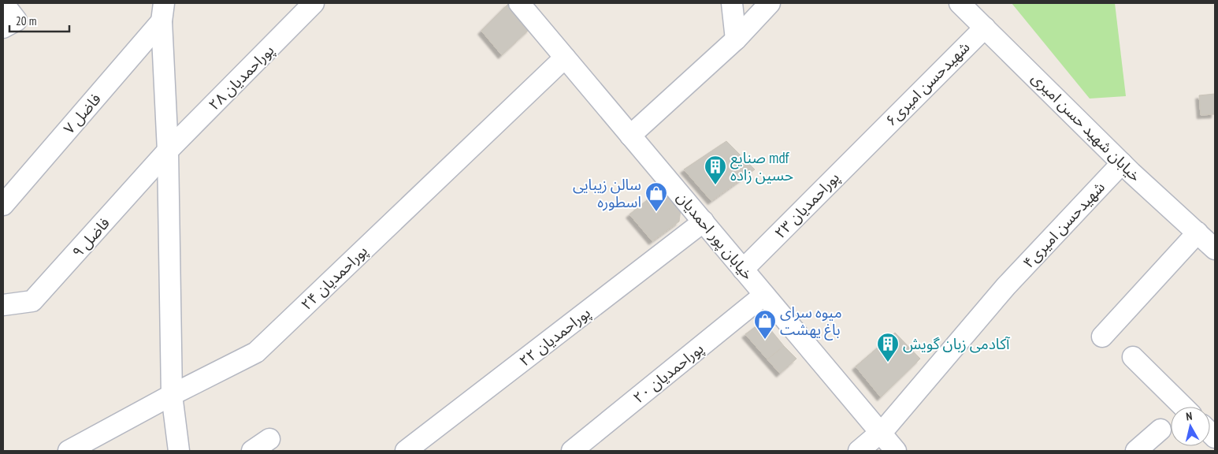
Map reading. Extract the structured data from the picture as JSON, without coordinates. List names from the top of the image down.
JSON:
{
  "streets": {
    "street": [
      "پوراحمدیان ۲۸",
      "شهیدحسن امیری۶",
      "فاضل ۷",
      "خیابان شهید حسن امیری",
      "پوراحمدیان ۲۳",
      "شهیدحسن امیری۴",
      "خیابان پور احمدیان",
      "فاضل ۹",
      "پوراحمدیان ۲۴",
      "پوراحمدیان ۲۲",
      "پوراحمدیان ۲۰"
    ]
  },
  "crossings": [
    ["پوراحمدیان ۲۸", "فاضل ۹"],
    ["شهیدحسن امیری۶", "خیابان شهید حسن امیری"],
    ["شهیدحسن امیری۶", "پوراحمدیان ۲۳"],
    ["خیابان شهید حسن امیری", "شهیدحسن امیری۴"],
    ["پوراحمدیان ۲۳", "خیابان پور احمدیان"],
    ["شهیدحسن امیری۴", "خیابان پور احمدیان"],
    ["خیابان پور احمدیان", "پوراحمدیان ۲۴"],
    ["خیابان پور احمدیان", "پوراحمدیان ۲۲"],
    ["خیابان پور احمدیان", "پوراحمدیان ۲۰"]
  ],
  "places": {
    "building": ["صنایع mdf حسین زاده", "آکادمی زبان گویش"],
    "shop": ["سالن زیبایی اسطوره", "میوه سرای باغ یهشت"]
  },
  "scale_bar": "20 m",
  "north": "top"
}
